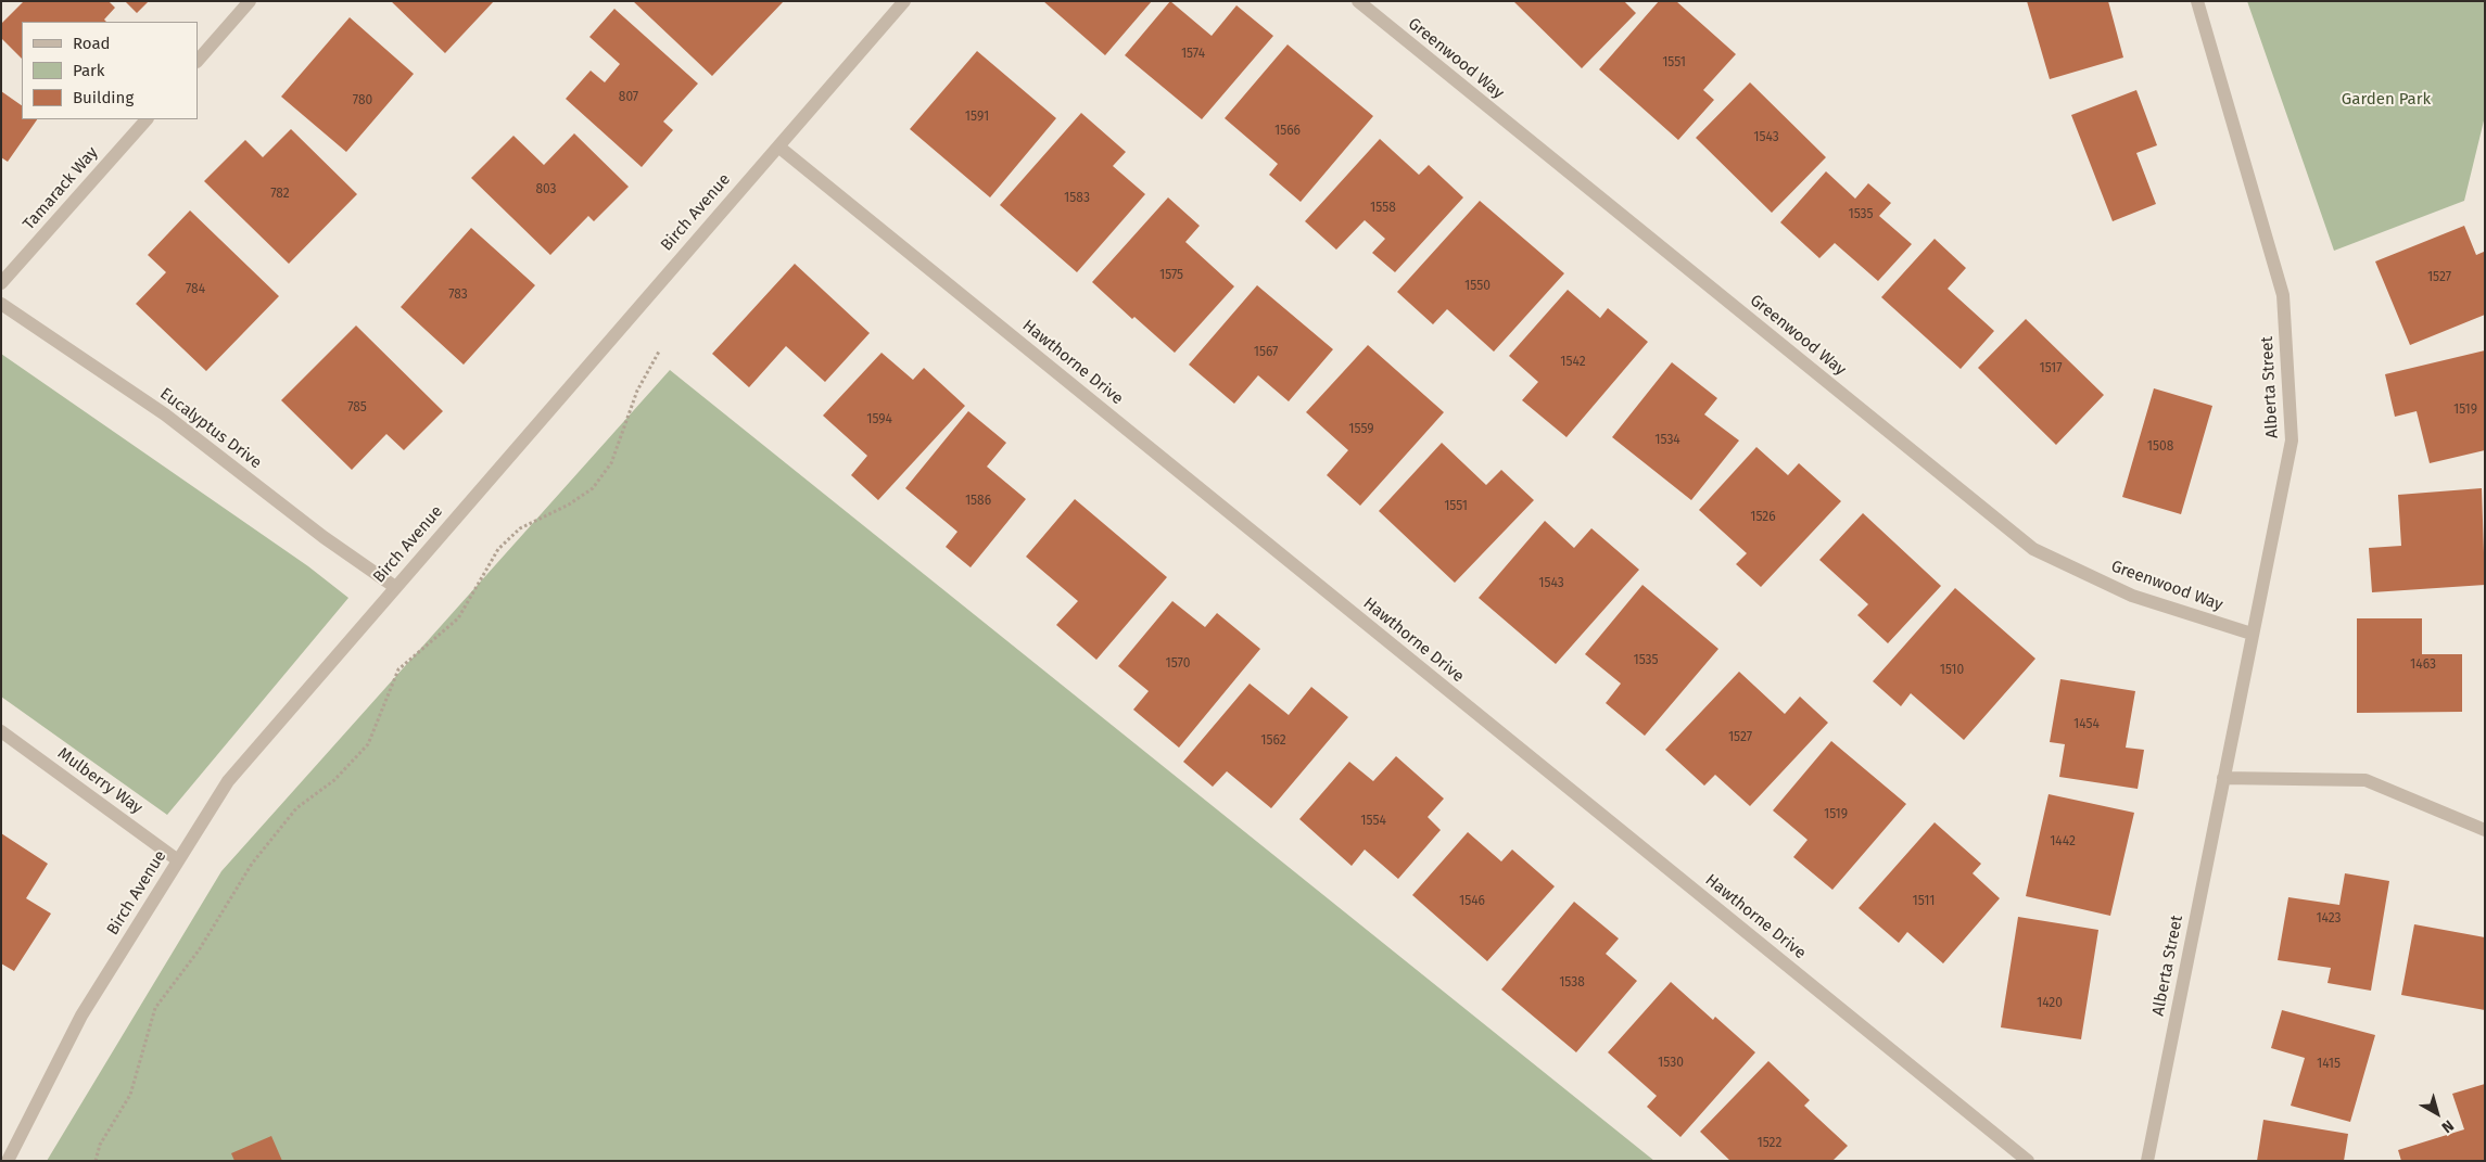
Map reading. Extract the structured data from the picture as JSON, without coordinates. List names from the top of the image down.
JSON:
{
  "streets": {
    "street": [
      "Greenwood Way",
      "Tamarack Way",
      "Birch Avenue",
      "Hawthorne Drive",
      "Alberta Street",
      "Eucalyptus Drive",
      "Mulberry Way"
    ]
  },
  "crossings": [
    ["Greenwood Way", "Alberta Street"],
    ["Birch Avenue", "Hawthorne Drive"],
    ["Birch Avenue", "Eucalyptus Drive"],
    ["Birch Avenue", "Mulberry Way"]
  ],
  "parks": ["Garden Park"],
  "house_numbers": [
    "1574",
    "1551",
    "807",
    "780",
    "1591",
    "1566",
    "1543",
    "803",
    "782",
    "1583",
    "1558",
    "1535",
    "1575",
    "1527",
    "1550",
    "784",
    "783",
    "1567",
    "1542",
    "1517",
    "785",
    "1519",
    "1594",
    "1559",
    "1534",
    "1508",
    "1586",
    "1551",
    "1526",
    "1543",
    "1535",
    "1570",
    "1463",
    "1510",
    "1454",
    "1527",
    "1562",
    "1519",
    "1554",
    "1442",
    "1546",
    "1511",
    "1423",
    "1538",
    "1420",
    "1530",
    "1415",
    "1522"
  ],
  "legend": ["Road", "Park", "Building"],
  "north": "bottom right"
}
